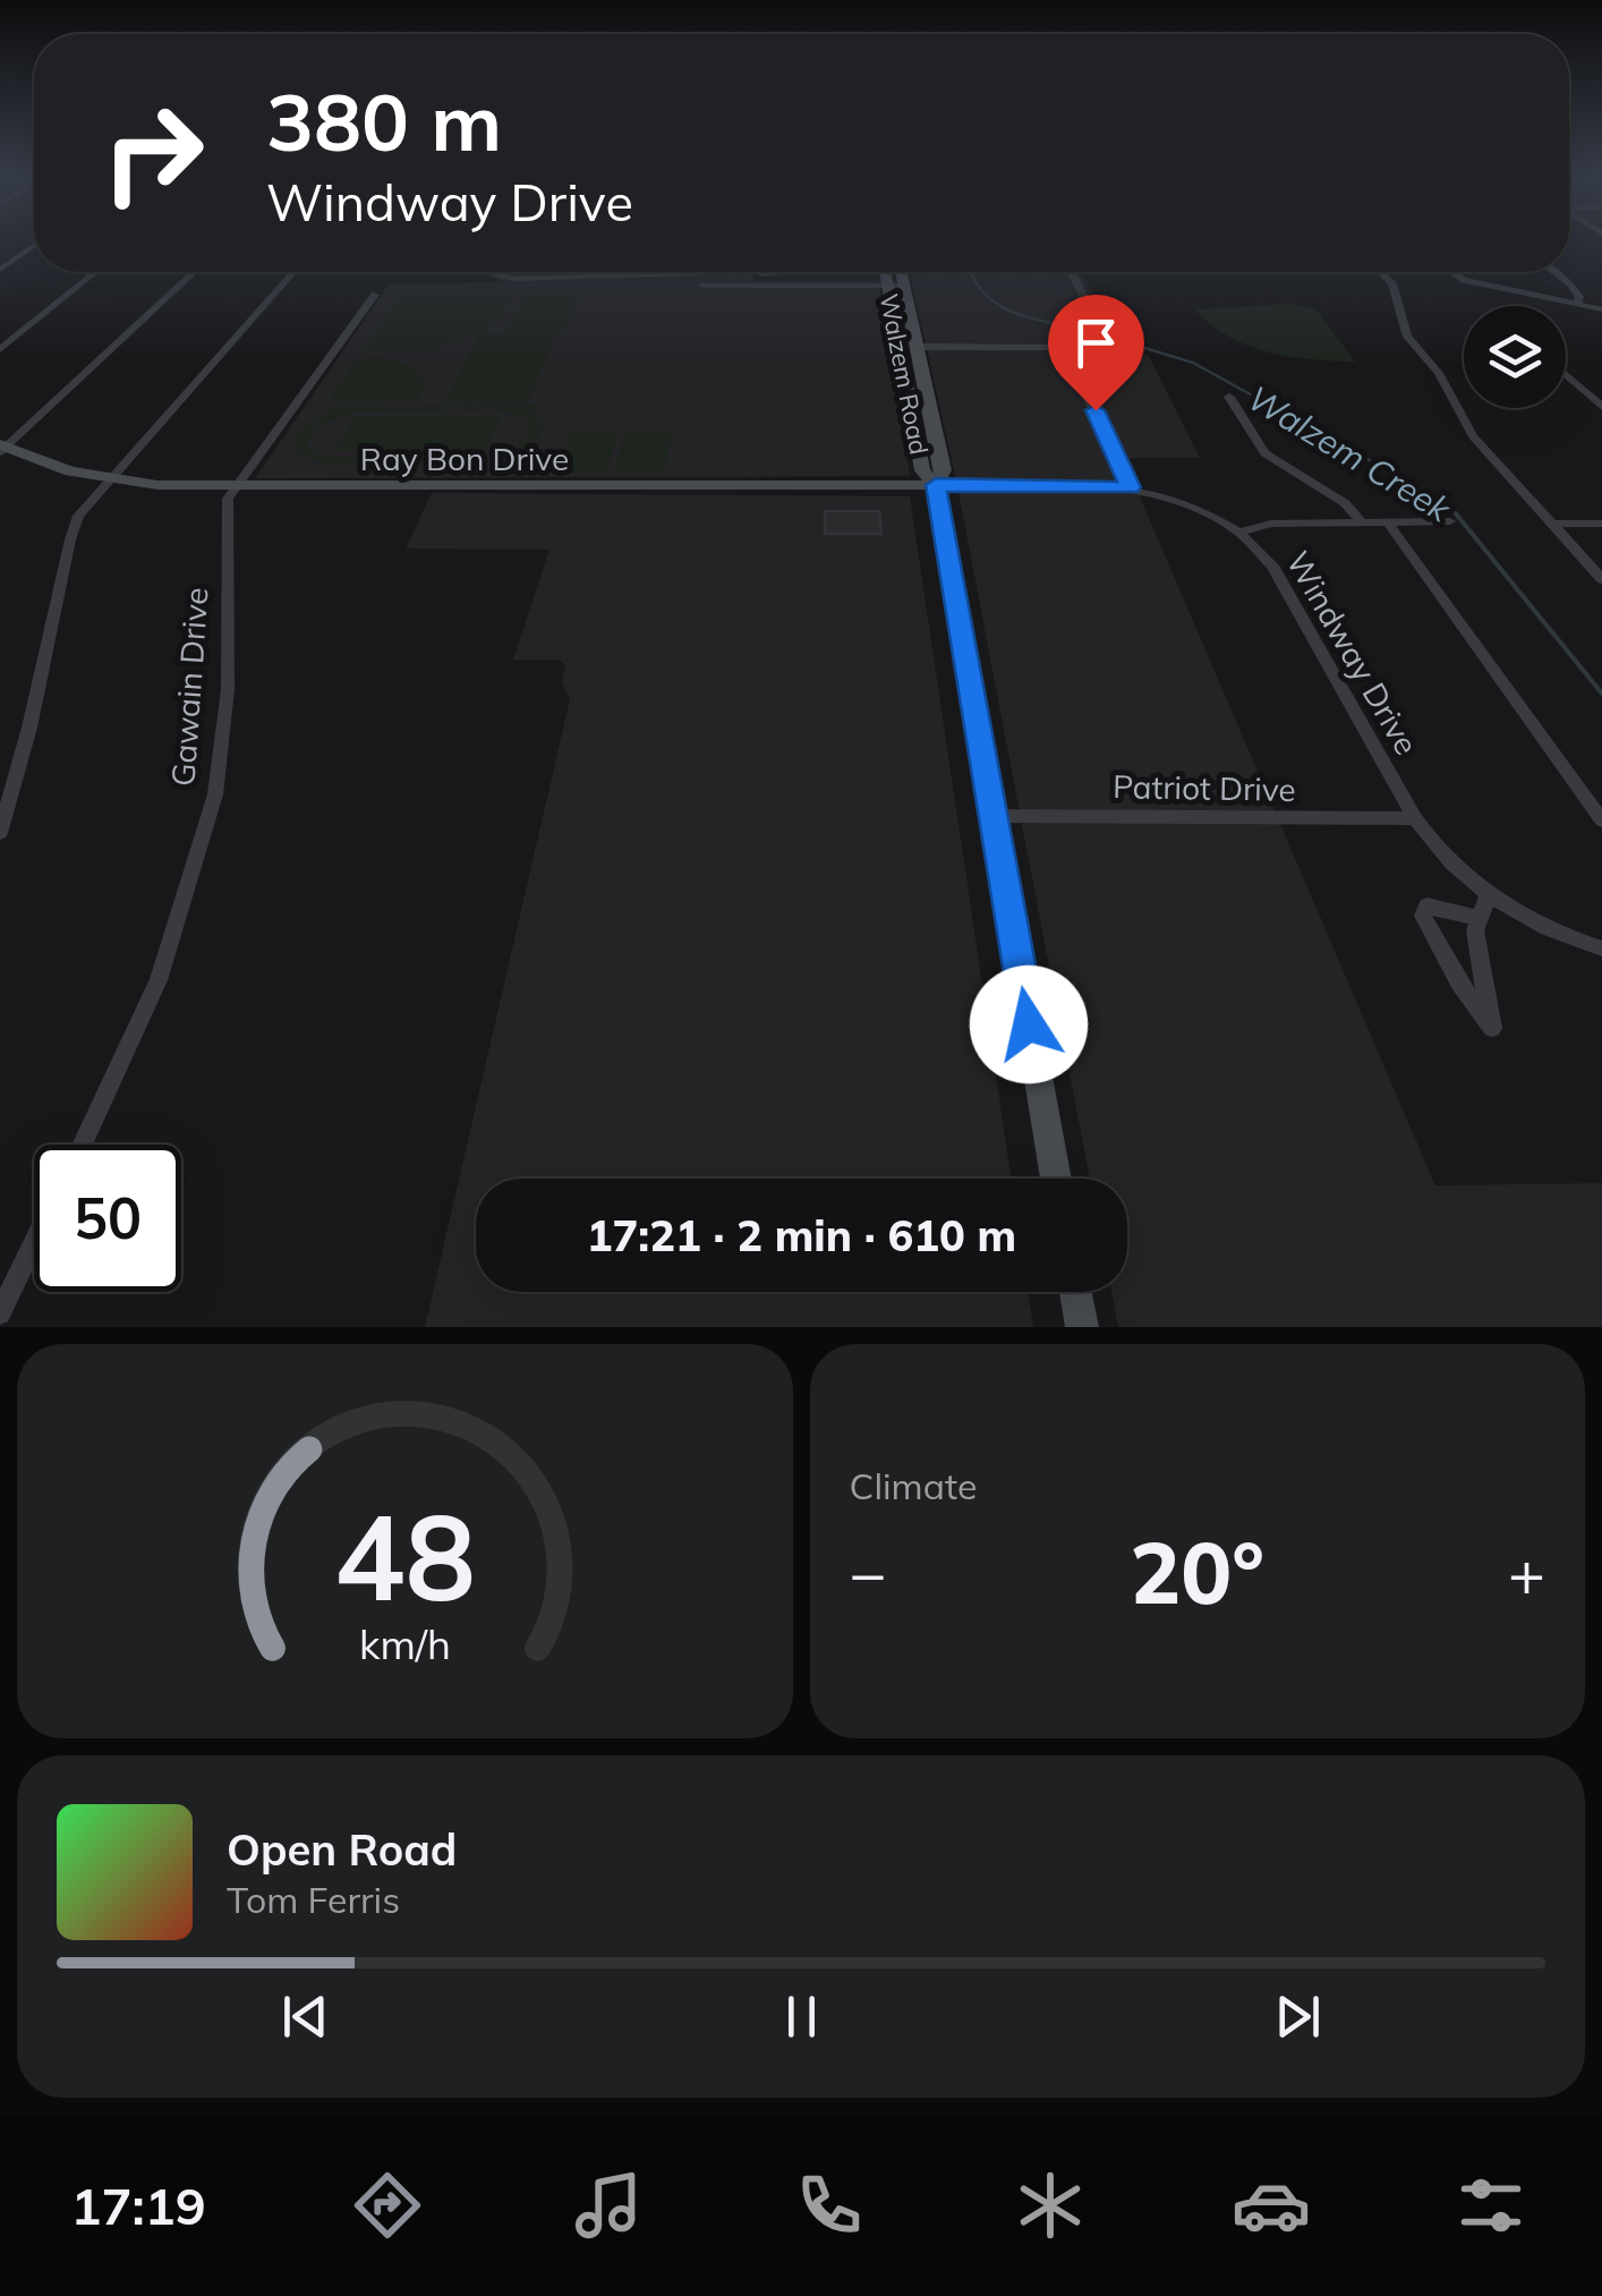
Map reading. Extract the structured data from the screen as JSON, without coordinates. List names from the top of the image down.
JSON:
{
  "streets": {
    "main road": ["Walzem Road", "Ray Bon Drive"],
    "street": ["Windway Drive", "Gawain Drive", "Patriot Drive"]
  },
  "crossings": [
    ["Walzem Road", "Ray Bon Drive"],
    ["Walzem Road", "Windway Drive"],
    ["Walzem Road", "Patriot Drive"],
    ["Ray Bon Drive", "Windway Drive"],
    ["Ray Bon Drive", "Gawain Drive"],
    ["Windway Drive", "Patriot Drive"]
  ],
  "water": ["Walzem Creek"],
  "page": {
    "turn": ["380 m", "Windway Drive"],
    "limit": "50",
    "trip": "17:21 · 2 min · 610 m",
    "tile": "Climate",
    "heat": ["−", "20°", "+"],
    "song": ["Open Road", "Tom Ferris"],
    "tabs": "17:19",
    "gauge": ["48", "km/h"]
  }
}
